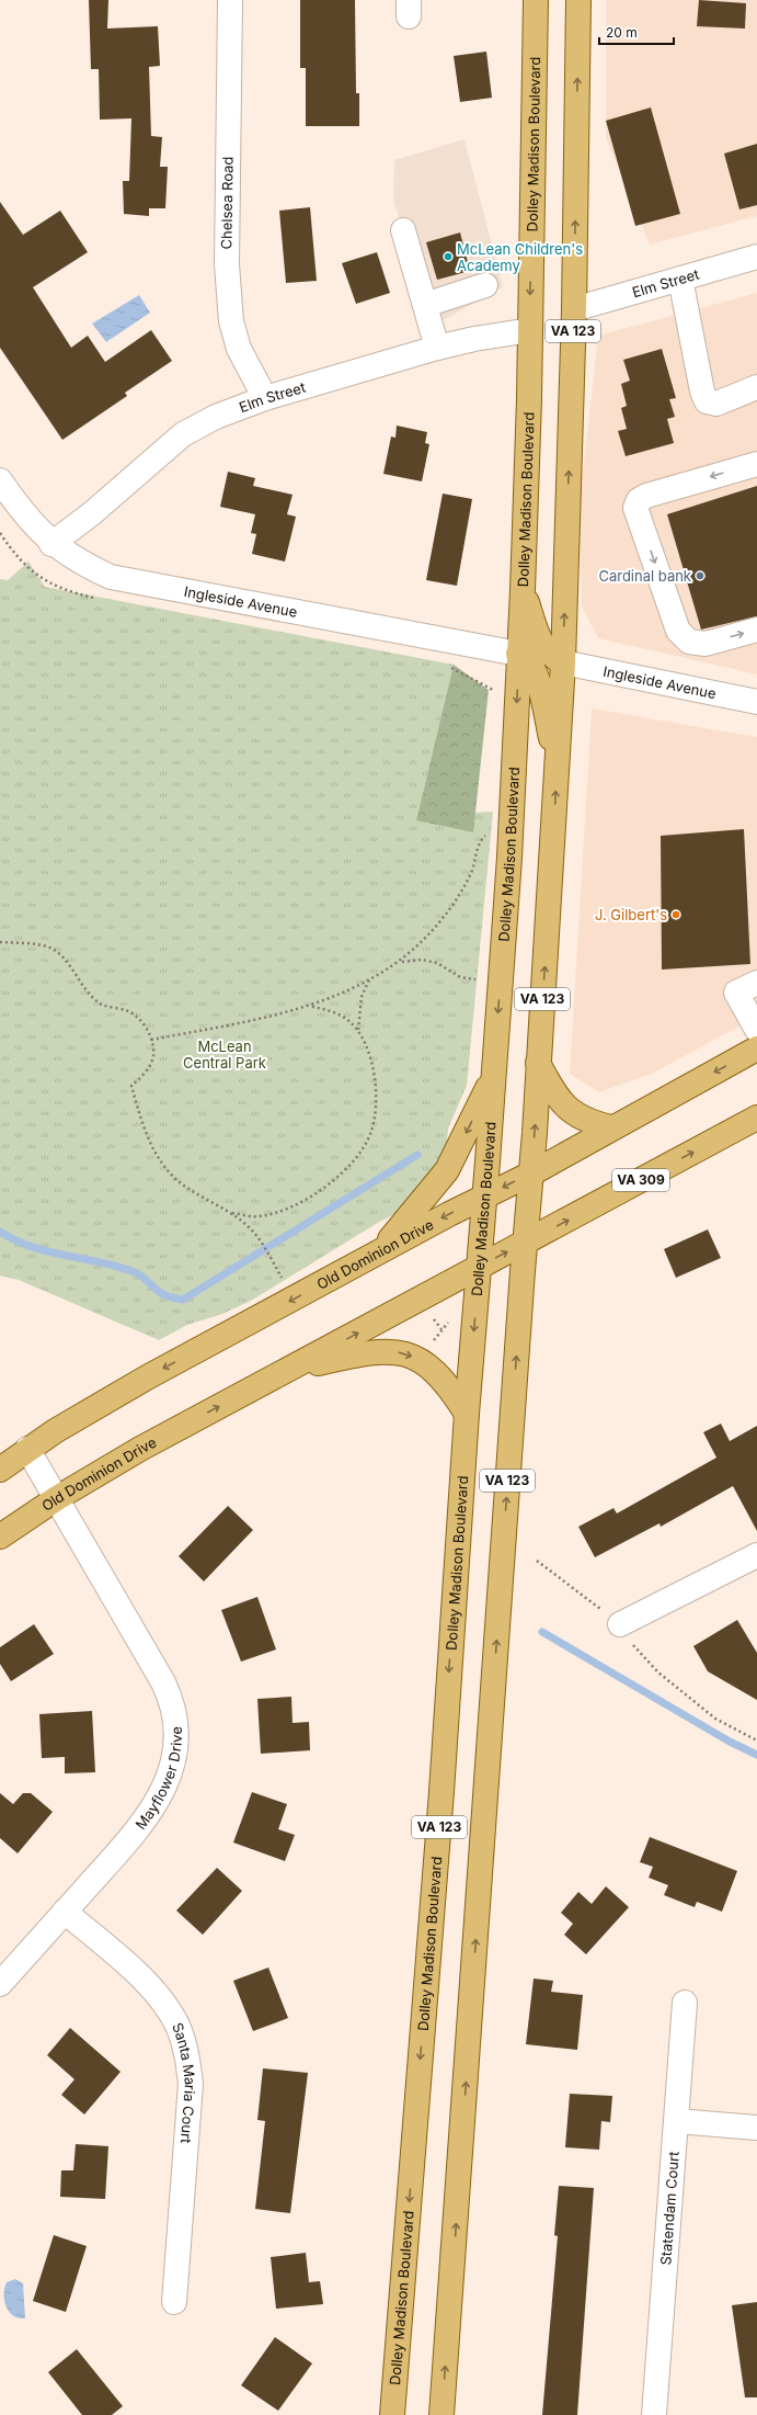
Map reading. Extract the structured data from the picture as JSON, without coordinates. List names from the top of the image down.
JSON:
{
  "streets": {
    "main road": [
      "Dolley Madison Boulevard",
      "VA 123",
      "VA 309",
      "Old Dominion Drive"
    ],
    "street": [
      "Chelsea Road",
      "Elm Street",
      "Ingleside Avenue",
      "Mayflower Drive",
      "Santa Maria Court",
      "Statendam Court"
    ]
  },
  "crossings": [
    ["Dolley Madison Boulevard", "Elm Street"],
    ["Dolley Madison Boulevard", "Ingleside Avenue"],
    ["Dolley Madison Boulevard", "Old Dominion Drive"],
    ["Chelsea Road", "Elm Street"],
    ["Elm Street", "VA 123"],
    ["Elm Street", "Ingleside Avenue"],
    ["VA 123", "Ingleside Avenue"],
    ["VA 123", "Old Dominion Drive"],
    ["Old Dominion Drive", "Mayflower Drive"],
    ["Mayflower Drive", "Santa Maria Court"]
  ],
  "parks": ["McLean Central Park"],
  "places": ["McLean Children's Academy", "Cardinal bank", "J. Gilbert's"],
  "scale_bar": "20 m"
}
